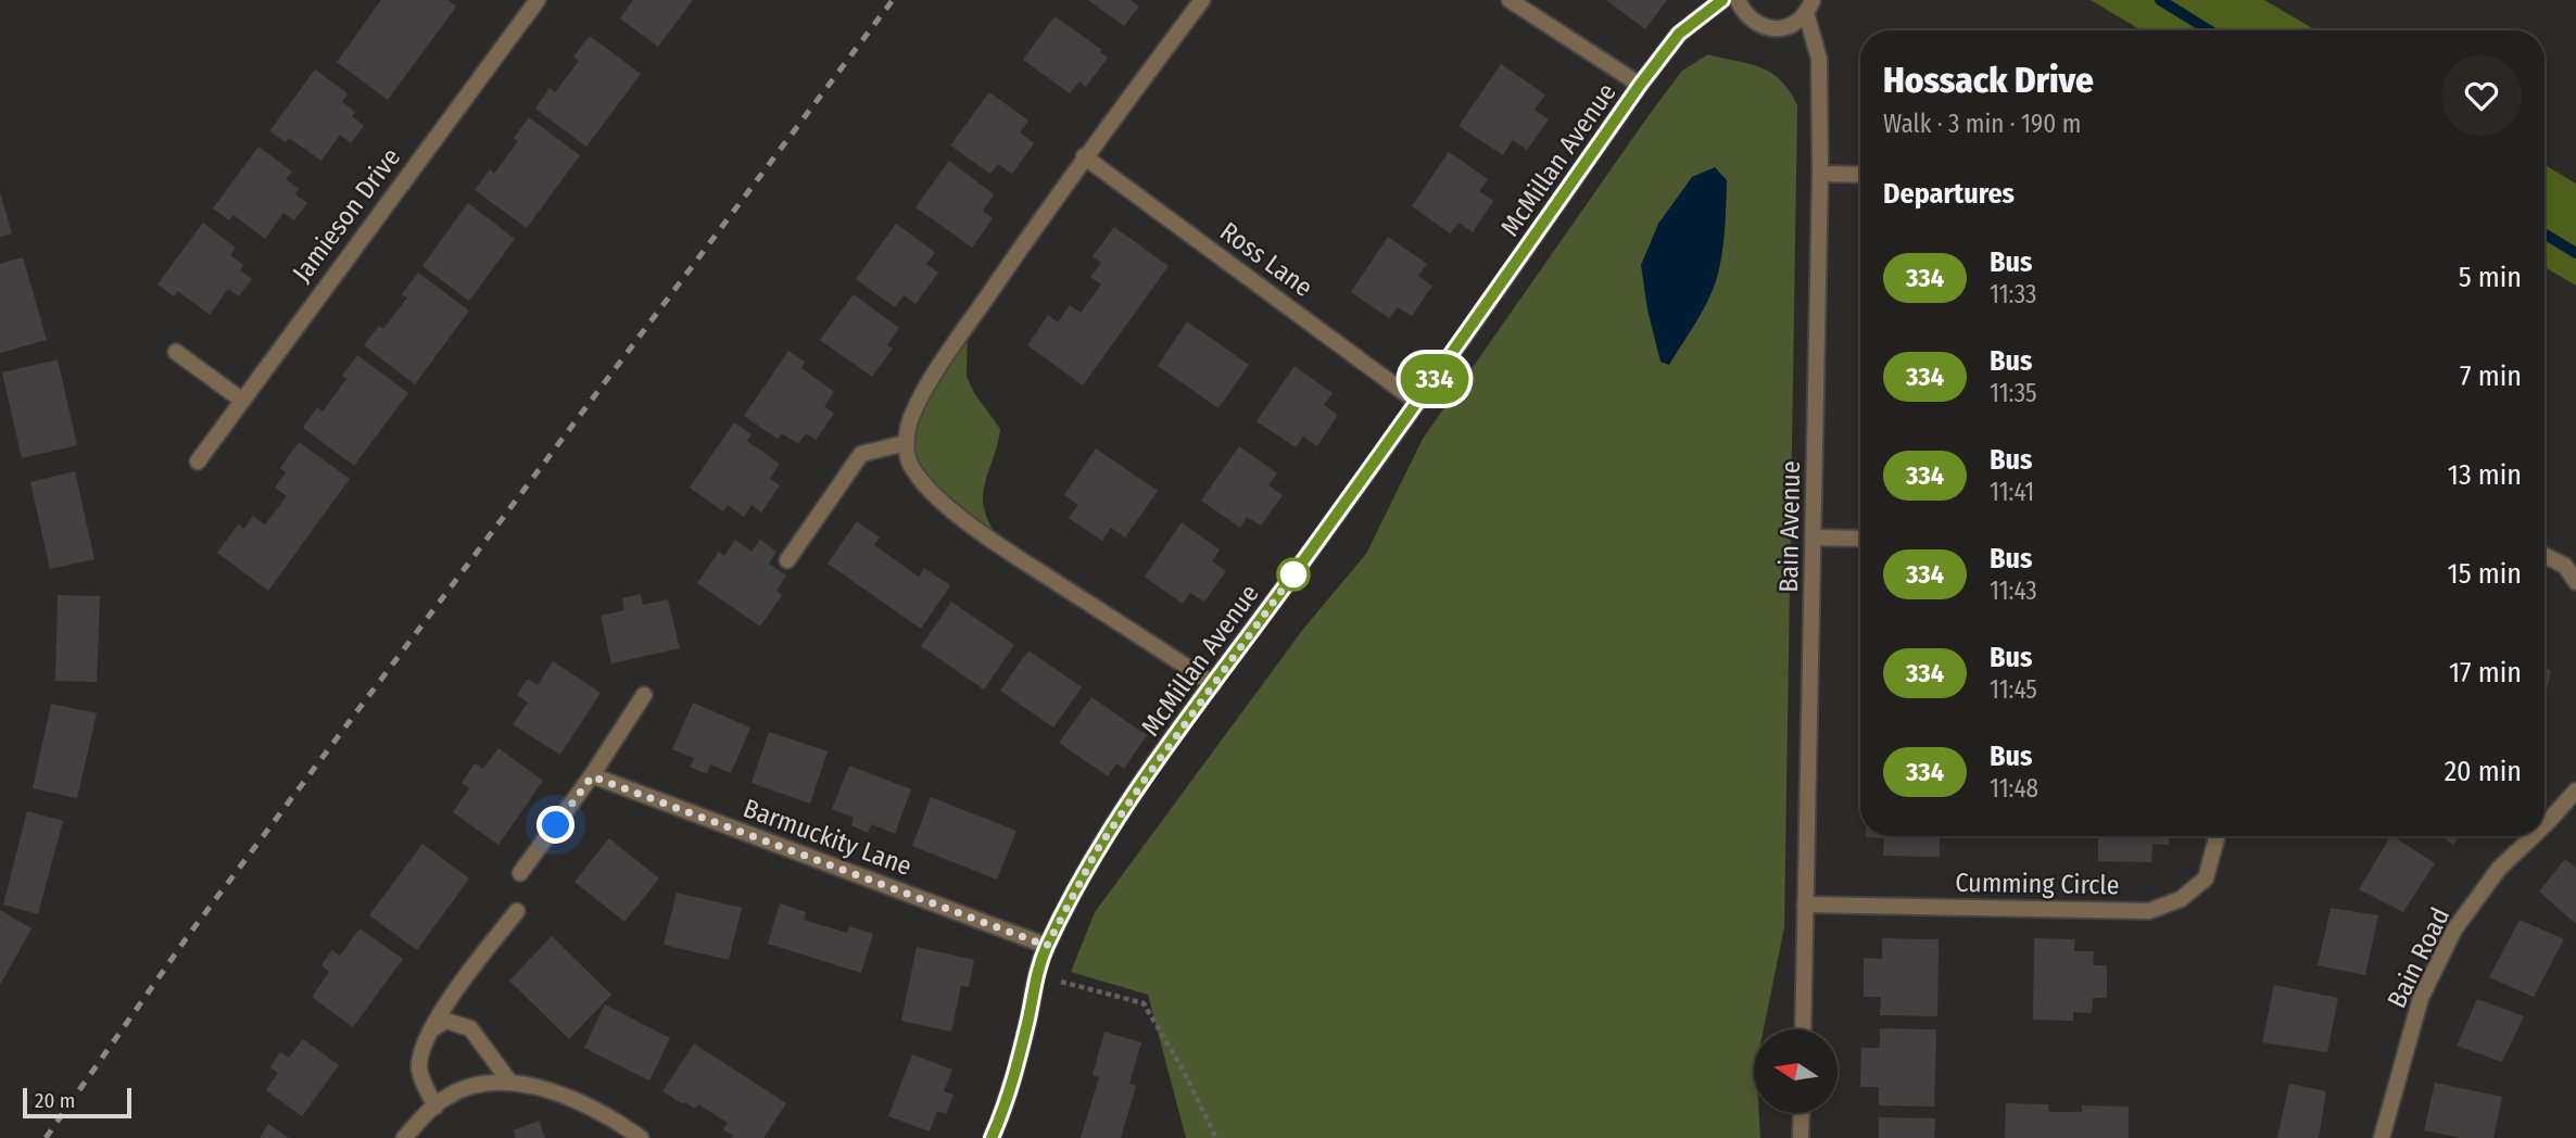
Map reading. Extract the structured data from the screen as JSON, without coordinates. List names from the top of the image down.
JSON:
{
  "streets": {
    "street": [
      "McMillan Avenue",
      "Jamieson Drive",
      "Ross Lane",
      "Bain Avenue",
      "Barmuckity Lane",
      "Cumming Circle",
      "Bain Road"
    ]
  },
  "crossings": [
    ["McMillan Avenue", "Ross Lane"],
    ["McMillan Avenue", "Barmuckity Lane"],
    ["Bain Avenue", "Cumming Circle"]
  ],
  "lines": ["bus line 334"],
  "scale_bar": "20 m",
  "north": "left",
  "page": {
    "on_map": "334",
    "heading": [
      ["Hossack Drive", "Walk · 3 min · 190 m"],
      "Departures"
    ],
    "list": [
      {
        "mark": "334",
        "name": "Bus",
        "note": "11:33",
        "value": "5 min"
      },
      {
        "mark": "334",
        "name": "Bus",
        "note": "11:35",
        "value": "7 min"
      },
      {
        "mark": "334",
        "name": "Bus",
        "note": "11:41",
        "value": "13 min"
      },
      {
        "mark": "334",
        "name": "Bus",
        "note": "11:43",
        "value": "15 min"
      },
      {
        "mark": "334",
        "name": "Bus",
        "note": "11:45",
        "value": "17 min"
      },
      {
        "mark": "334",
        "name": "Bus",
        "note": "11:48",
        "value": "20 min"
      }
    ],
    "scale": "20 m"
  }
}
